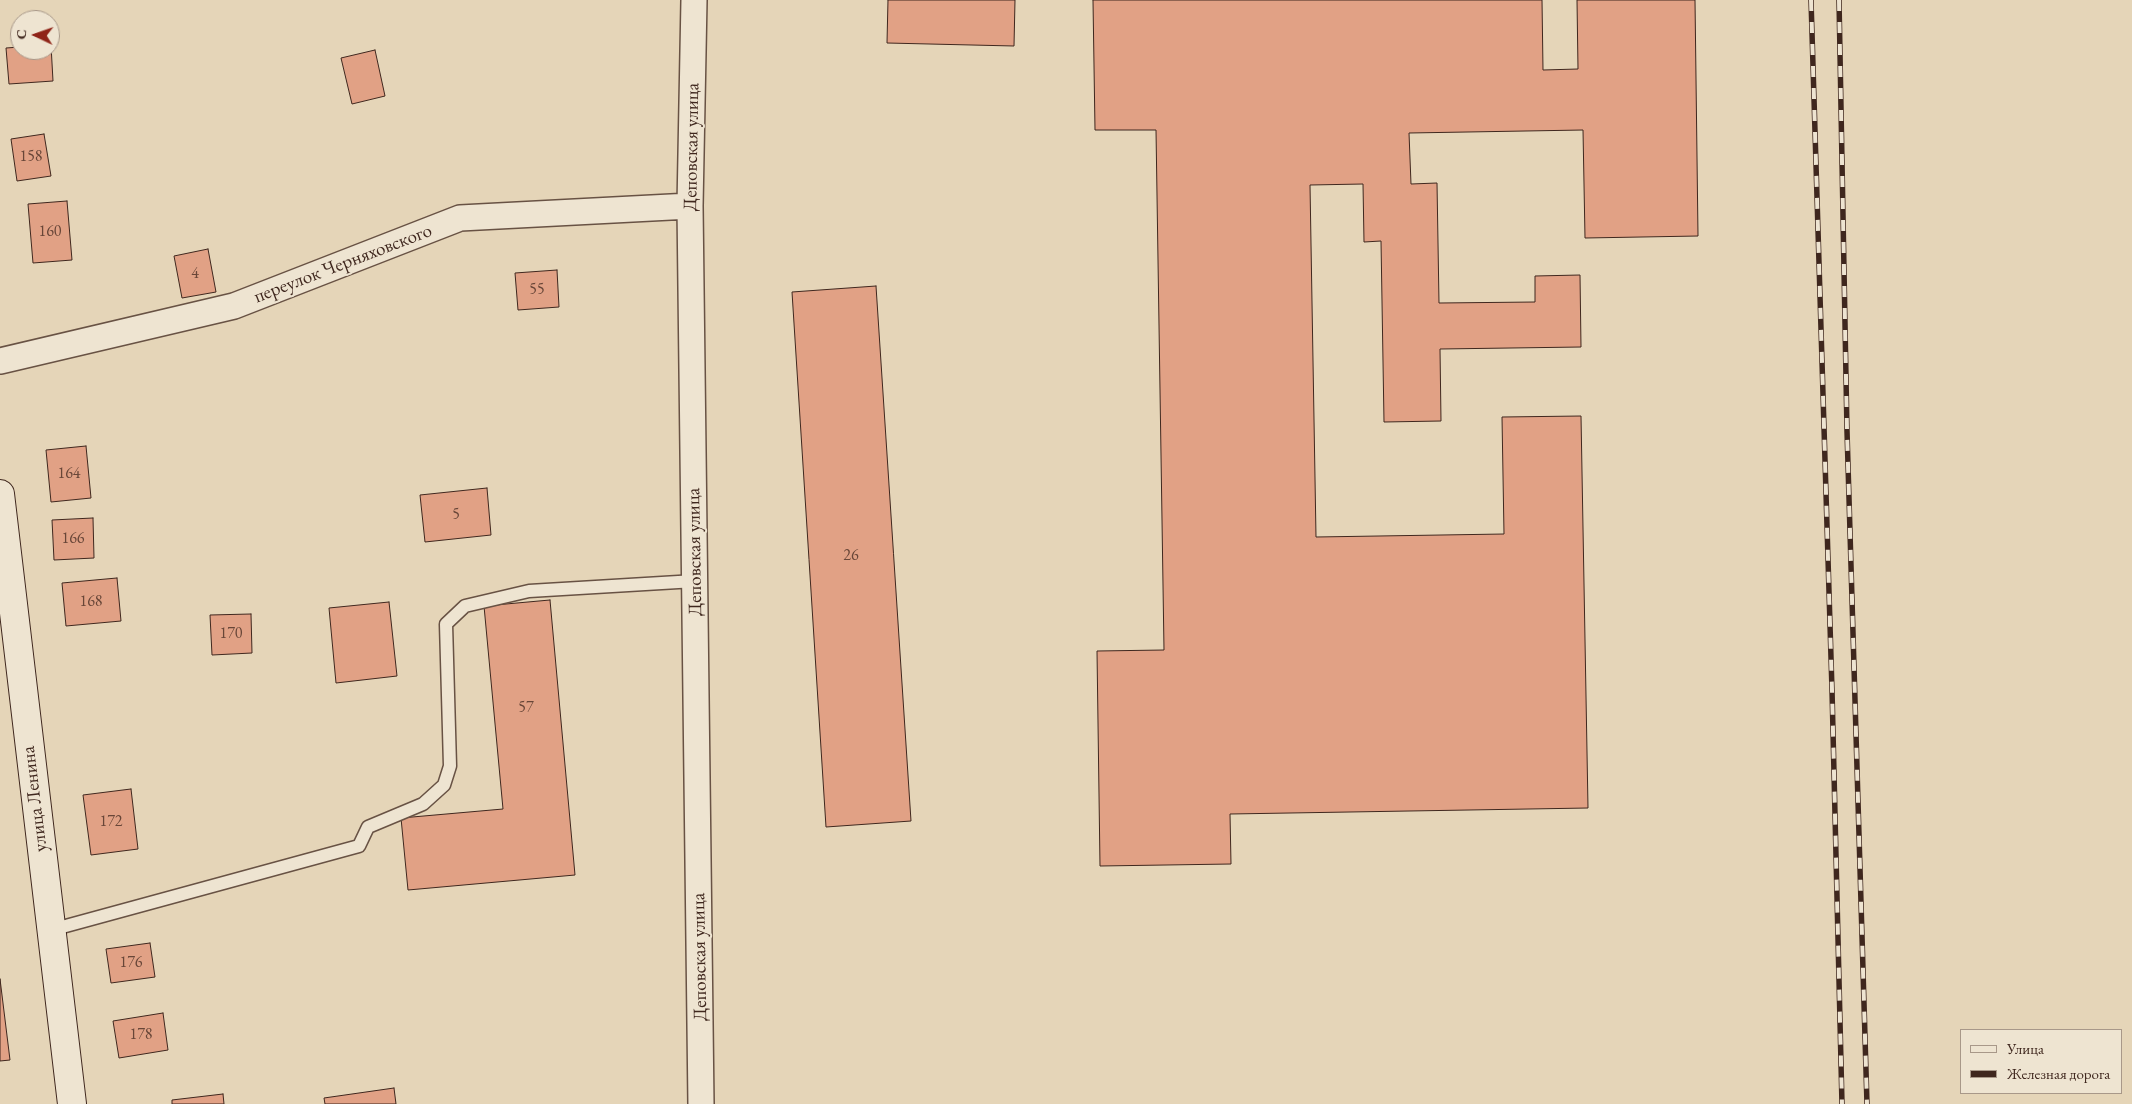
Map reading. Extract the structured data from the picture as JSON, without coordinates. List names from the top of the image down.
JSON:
{
  "streets": {
    "main road": ["улица Ленина"],
    "street": ["Деповская улица", "переулок Черняховского"]
  },
  "crossings": [
    ["Деповская улица", "переулок Черняховского"]
  ],
  "house_numbers": [
    "158",
    "160",
    "4",
    "55",
    "164",
    "5",
    "166",
    "26",
    "168",
    "170",
    "57",
    "172",
    "176",
    "178"
  ],
  "legend": ["Улица", "Железная дорога"],
  "north": "left"
}
